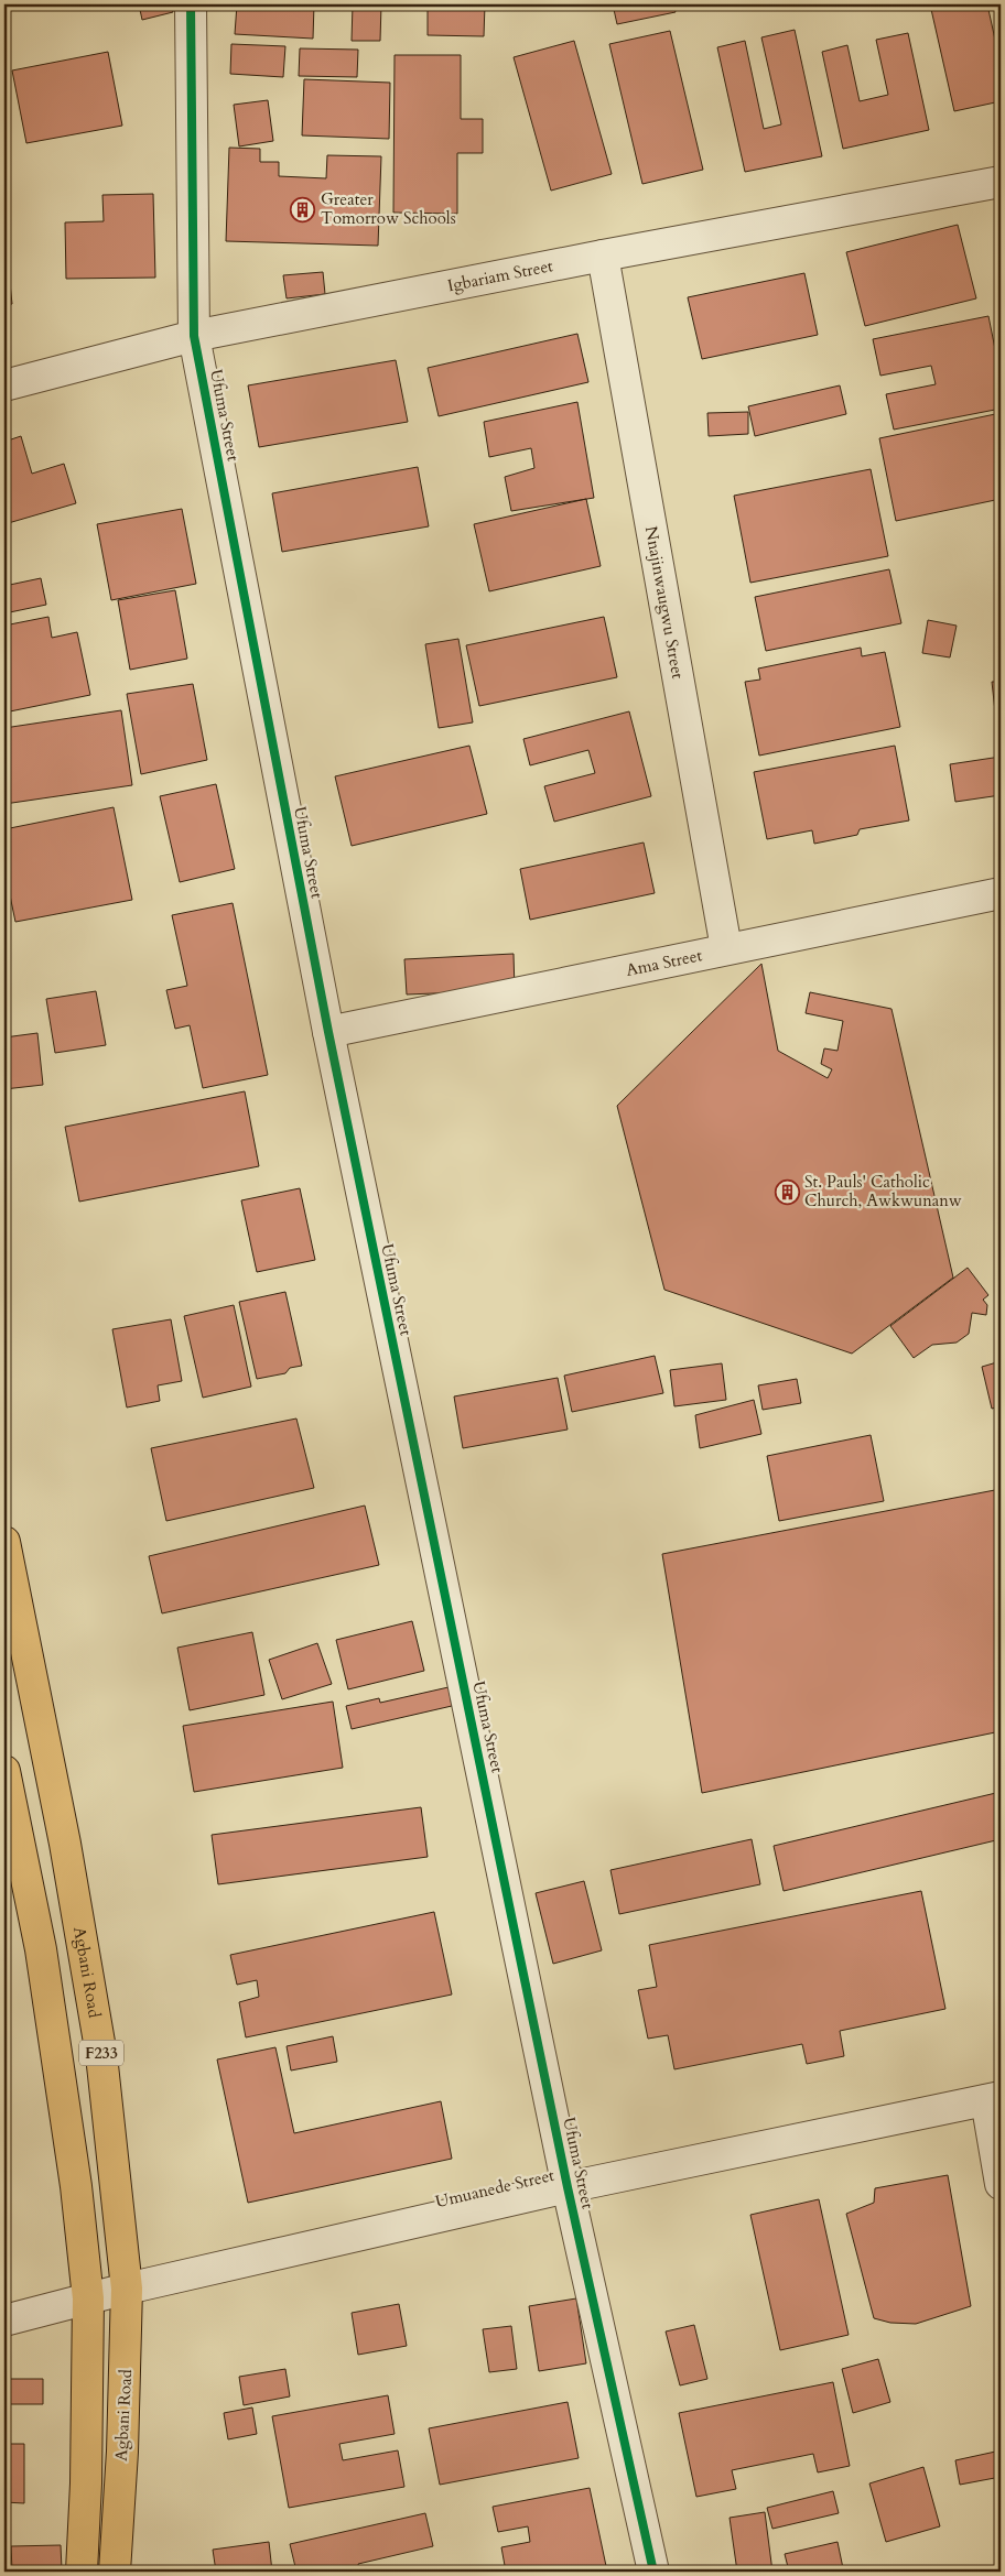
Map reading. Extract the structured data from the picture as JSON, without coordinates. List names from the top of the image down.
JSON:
{
  "streets": {
    "main road": ["Agbani Road", "F233"],
    "street": [
      "Igbariam Street",
      "Ufuma Street",
      "Nnajinwaugwu Street",
      "Ama Street",
      "Umuanede Street"
    ]
  },
  "crossings": [
    ["Igbariam Street", "Ufuma Street"],
    ["Igbariam Street", "Nnajinwaugwu Street"],
    ["Ufuma Street", "Ama Street"],
    ["Ufuma Street", "Umuanede Street"],
    ["Nnajinwaugwu Street", "Ama Street"],
    ["Agbani Road", "Umuanede Street"],
    ["F233", "Umuanede Street"]
  ],
  "places": {
    "building": ["Greater Tomorrow Schools", "St. Pauls' Catholic Church, Awkwunanw"]
  }
}
